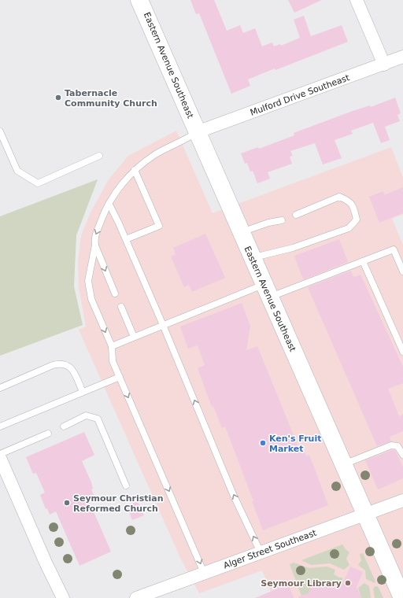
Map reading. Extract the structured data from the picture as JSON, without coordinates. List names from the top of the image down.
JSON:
{
  "streets": {
    "main road": ["Eastern Avenue Southeast"],
    "street": ["Mulford Drive Southeast", "Alger Street Southeast"]
  },
  "crossings": [
    ["Eastern Avenue Southeast", "Mulford Drive Southeast"],
    ["Eastern Avenue Southeast", "Alger Street Southeast"]
  ],
  "places": [
    "Tabernacle Community Church",
    "Ken's Fruit Market",
    "Seymour Christian Reformed Church",
    "Seymour Library"
  ]
}
